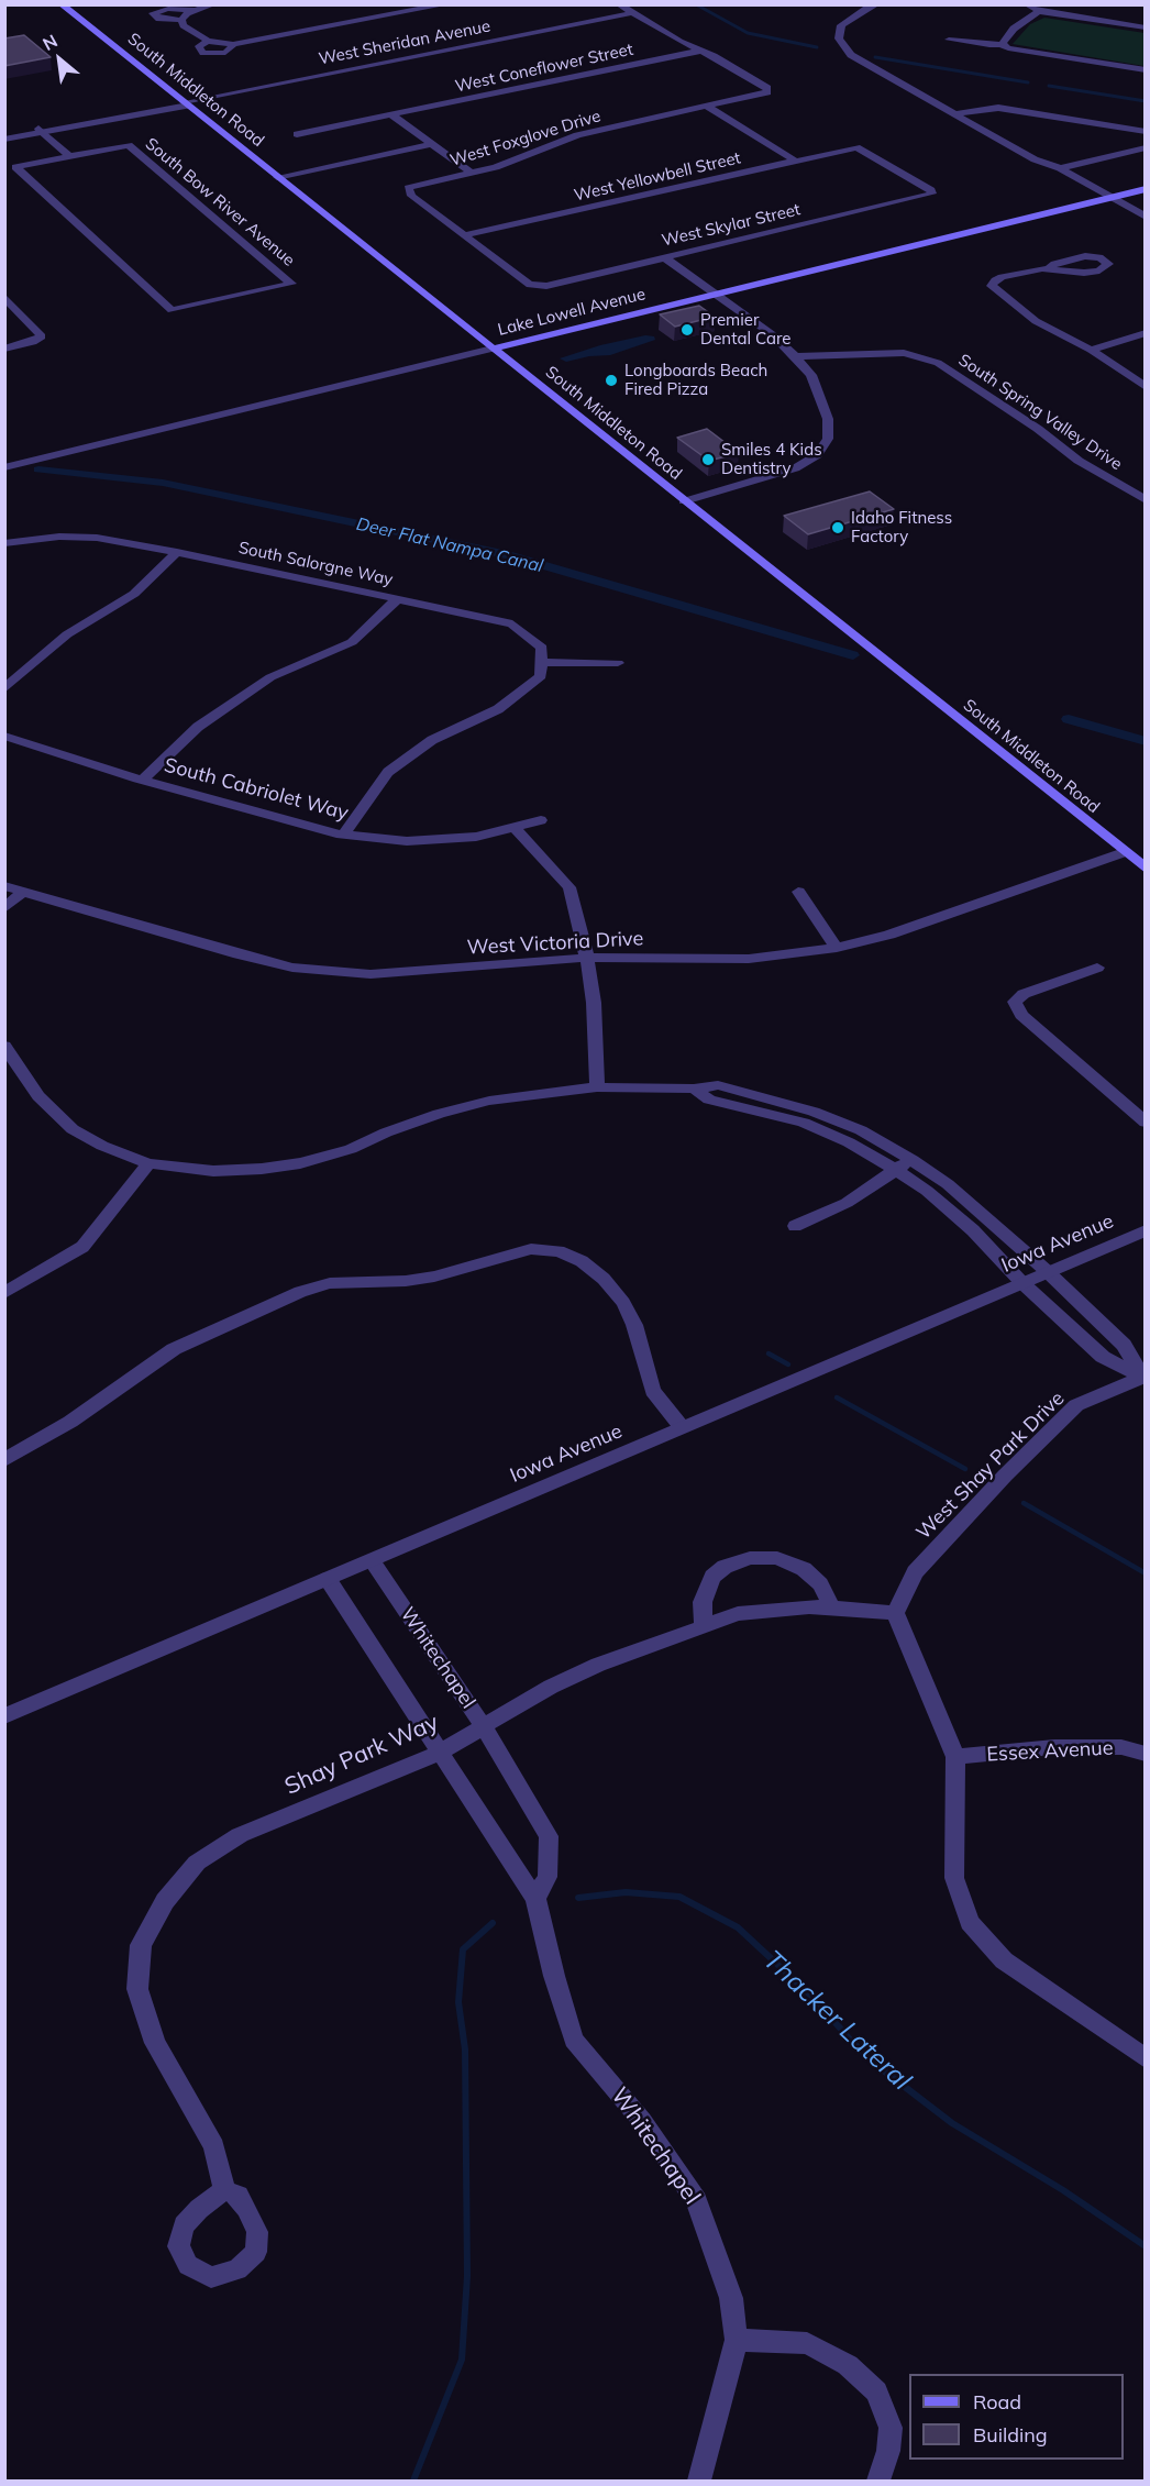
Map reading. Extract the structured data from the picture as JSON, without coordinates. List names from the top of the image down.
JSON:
{
  "streets": {
    "main road": ["South Middleton Road", "Lake Lowell Avenue"],
    "street": [
      "West Sheridan Avenue",
      "West Coneflower Street",
      "West Foxglove Drive",
      "West Yellowbell Street",
      "South Bow River Avenue",
      "West Skylar Street",
      "South Spring Valley Drive",
      "South Salorgne Way",
      "South Cabriolet Way",
      "West Victoria Drive",
      "Iowa Avenue",
      "West Shay Park Drive",
      "Whitechapel",
      "Essex Avenue",
      "Shay Park Way"
    ]
  },
  "crossings": [
    ["West Sheridan Avenue", "South Middleton Road"],
    ["West Coneflower Street", "West Foxglove Drive"],
    ["South Middleton Road", "Lake Lowell Avenue"],
    ["South Middleton Road", "West Victoria Drive"],
    ["West Foxglove Drive", "West Yellowbell Street"],
    ["West Foxglove Drive", "West Skylar Street"],
    ["West Yellowbell Street", "West Skylar Street"],
    ["Iowa Avenue", "Whitechapel"],
    ["West Shay Park Drive", "Shay Park Way"],
    ["Whitechapel", "Shay Park Way"]
  ],
  "water": ["Deer Flat Nampa Canal", "Thacker Lateral"],
  "places": [
    "Premier Dental Care",
    "Longboards Beach Fired Pizza",
    "Smiles 4 Kids Dentistry",
    "Idaho Fitness Factory"
  ],
  "legend": ["Road", "Building"],
  "north": "top left"
}
